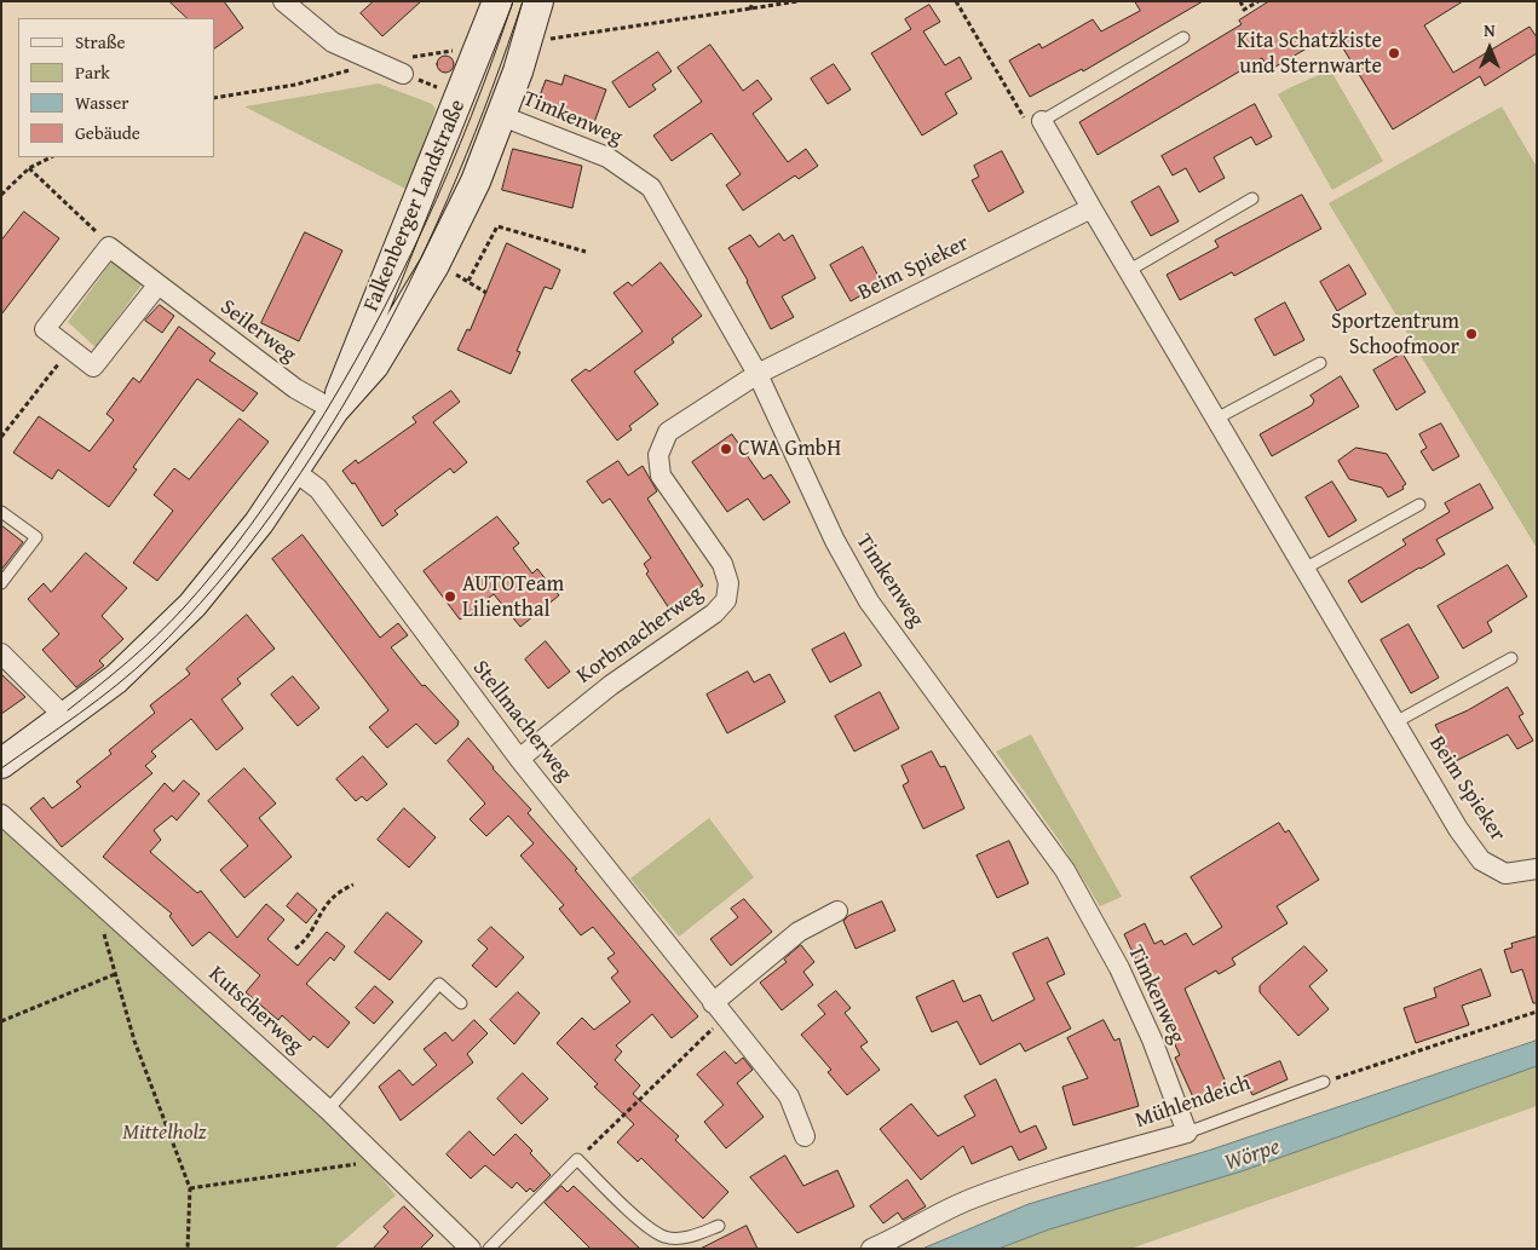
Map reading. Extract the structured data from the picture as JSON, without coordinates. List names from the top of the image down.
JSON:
{
  "streets": {
    "street": [
      "Timkenweg",
      "Falkenberger Landstraße",
      "Beim Spieker",
      "Seilerweg",
      "Korbmacherweg",
      "Stellmacherweg",
      "Kutscherweg",
      "Mühlendeich"
    ]
  },
  "crossings": [
    ["Timkenweg", "Falkenberger Landstraße"],
    ["Timkenweg", "Beim Spieker"],
    ["Timkenweg", "Korbmacherweg"],
    ["Timkenweg", "Mühlendeich"],
    ["Falkenberger Landstraße", "Seilerweg"],
    ["Falkenberger Landstraße", "Stellmacherweg"],
    ["Beim Spieker", "Korbmacherweg"],
    ["Korbmacherweg", "Stellmacherweg"]
  ],
  "water": ["Wörpe"],
  "parks": ["Mittelholz"],
  "places": [
    "Kita Schatzkiste und Sternwarte",
    "Sportzentrum Schoofmoor",
    "CWA GmbH",
    "AUTOTeam Lilienthal"
  ],
  "legend": [
    "Straße",
    "Park",
    "Wasser",
    "Gebäude"
  ],
  "north": "top"
}
